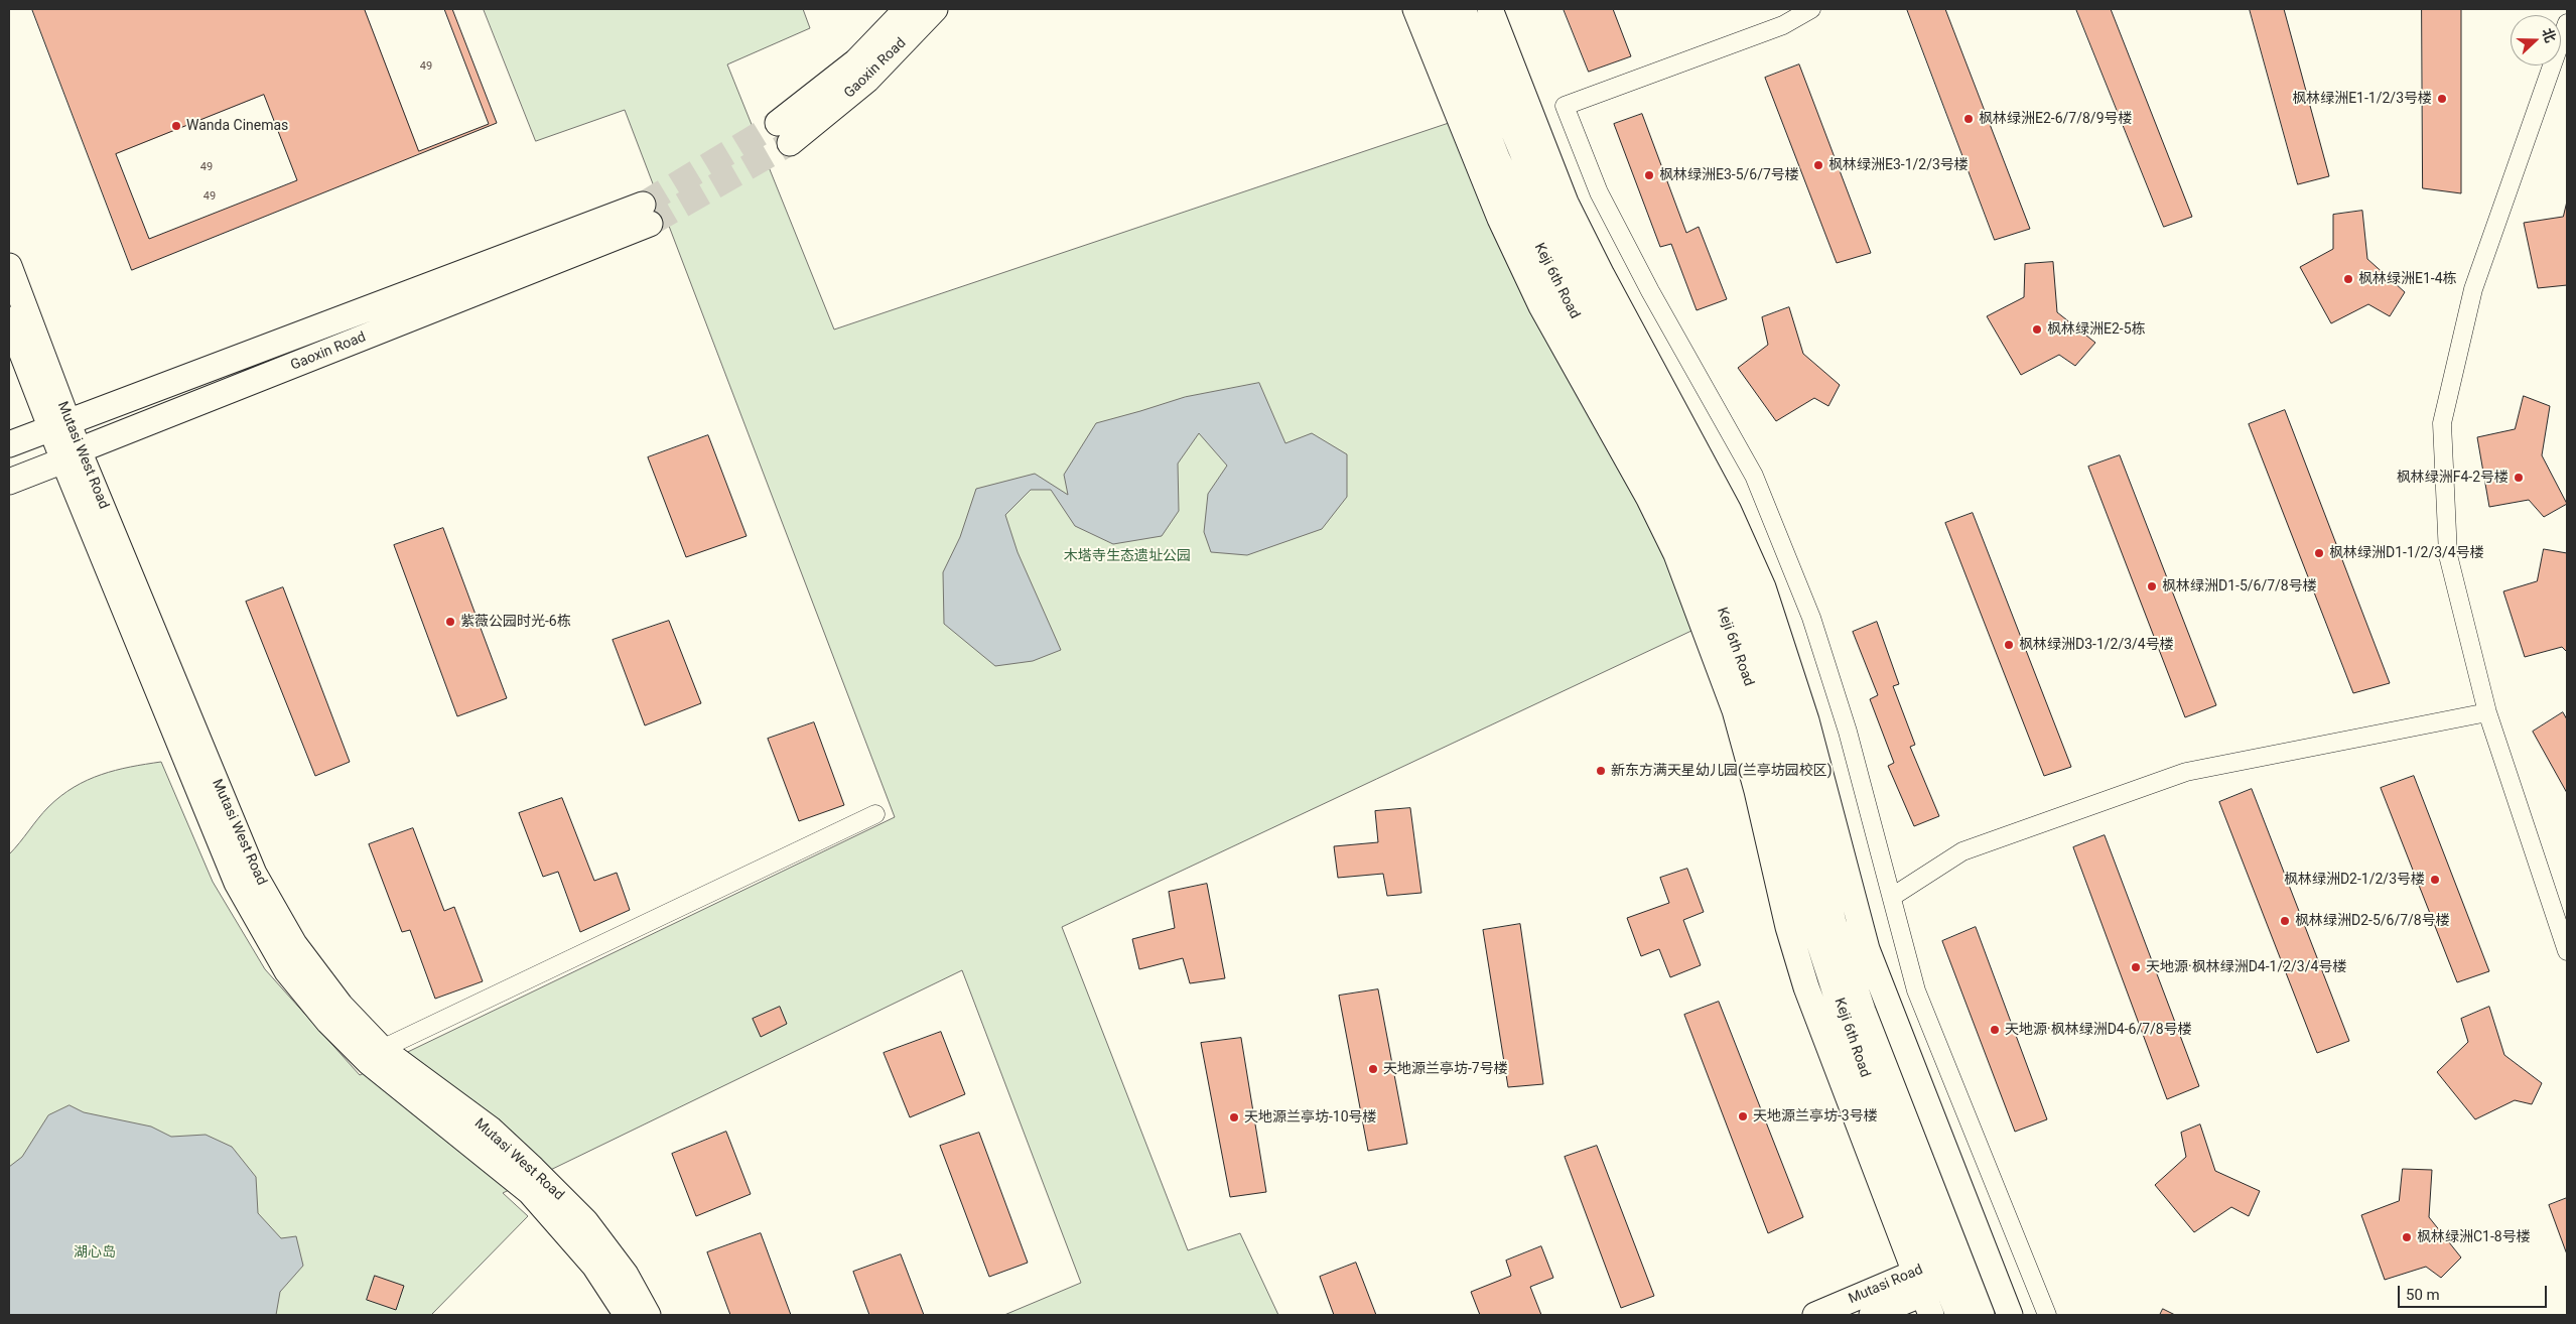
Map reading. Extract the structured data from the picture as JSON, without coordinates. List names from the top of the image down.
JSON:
{
  "streets": {
    "main road": [
      "Gaoxin Road",
      "Keji 6th Road",
      "Mutasi West Road",
      "Mutasi Road"
    ]
  },
  "crossings": [
    ["Gaoxin Road", "Mutasi West Road"],
    ["Keji 6th Road", "Mutasi Road"]
  ],
  "parks": ["木塔寺生态遗址公园", "湖心岛"],
  "places": [
    "枫林绿洲E1-1/2/3号楼",
    "枫林绿洲E2-6/7/8/9号楼",
    "Wanda Cinemas",
    "枫林绿洲E3-1/2/3号楼",
    "枫林绿洲E3-5/6/7号楼",
    "枫林绿洲E1-4栋",
    "枫林绿洲E2-5栋",
    "枫林绿洲F4-2号楼",
    "枫林绿洲D1-1/2/3/4号楼",
    "枫林绿洲D1-5/6/7/8号楼",
    "紫薇公园时光-6栋",
    "枫林绿洲D3-1/2/3/4号楼",
    "新东方满天星幼儿园(兰亭坊园校区)",
    "枫林绿洲D2-1/2/3号楼",
    "枫林绿洲D2-5/6/7/8号楼",
    "天地源·枫林绿洲D4-1/2/3/4号楼",
    "天地源·枫林绿洲D4-6/7/8号楼",
    "天地源兰亭坊-7号楼",
    "天地源兰亭坊-3号楼",
    "天地源兰亭坊-10号楼",
    "枫林绿洲C1-8号楼"
  ],
  "house_numbers": ["49", "49", "49"],
  "scale_bar": "50 m",
  "north": "right"
}
